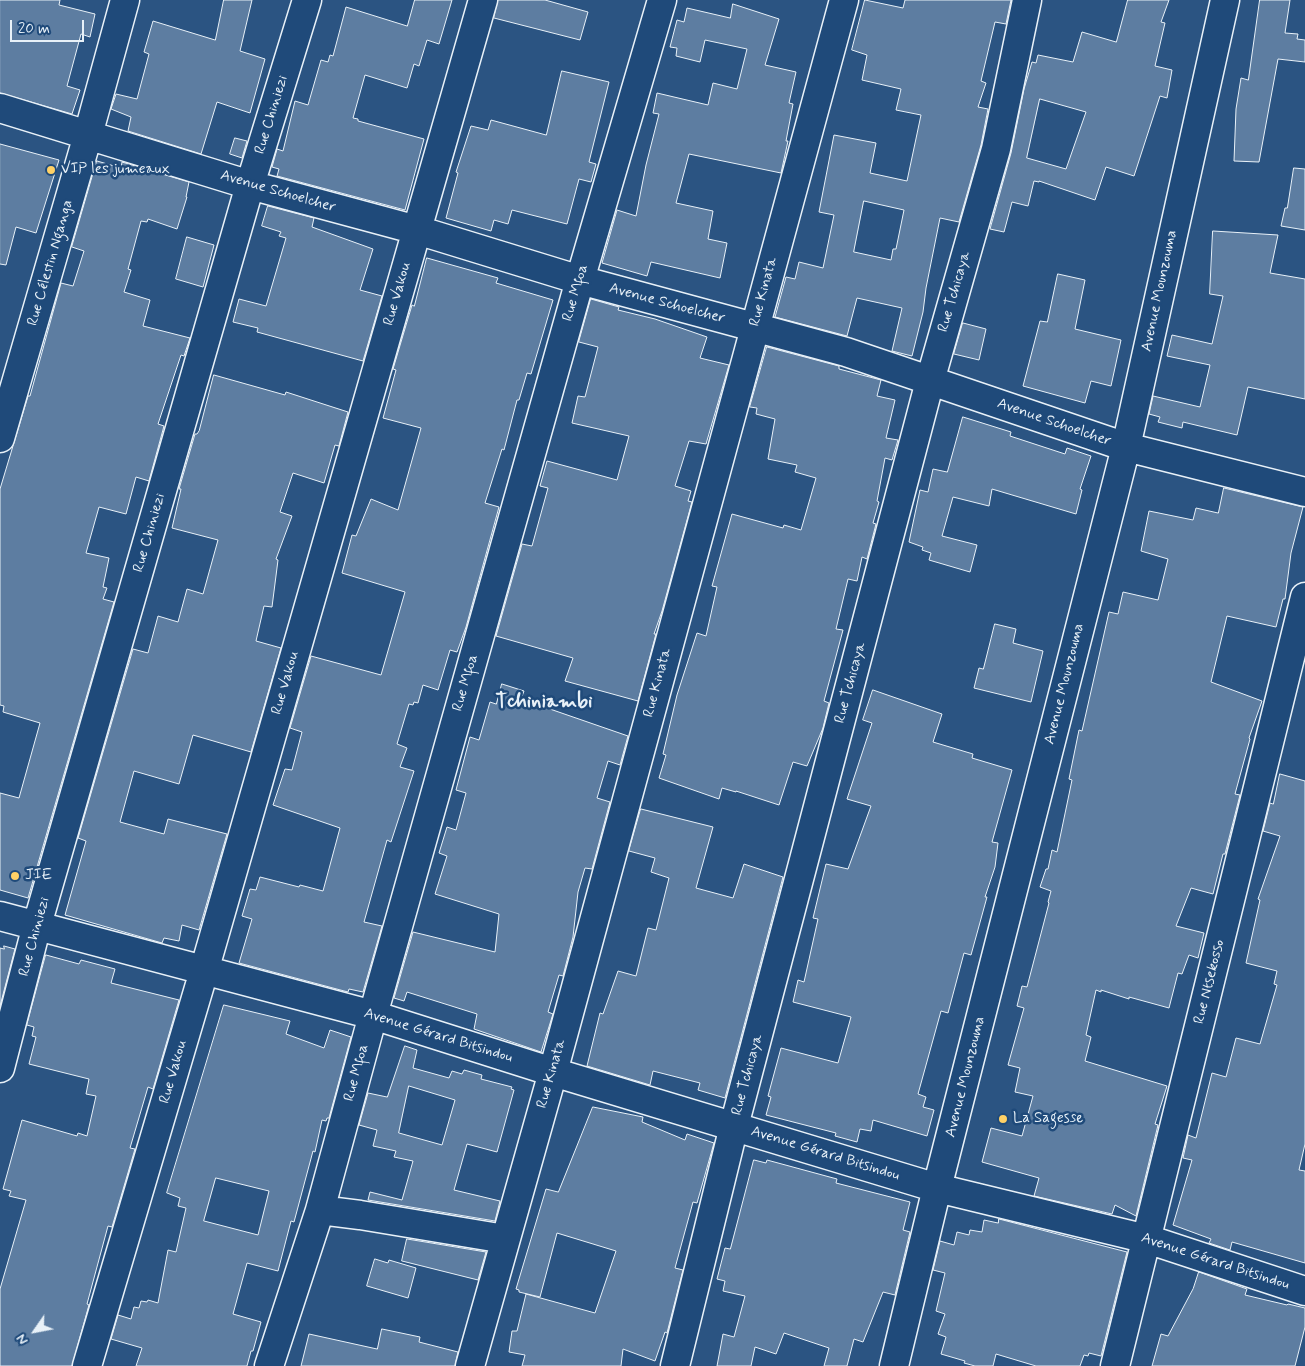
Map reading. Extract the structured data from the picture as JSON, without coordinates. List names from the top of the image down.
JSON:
{
  "streets": {
    "street": [
      "Rue Chiniezi",
      "Avenue Schoelcher",
      "Rue Célestin Nganga",
      "Avenue Mounzouma",
      "Rue Kinata",
      "Rue Tchicaya",
      "Rue Mfoa",
      "Rue Vakou",
      "Rue Ntsekosso",
      "Avenue Gérard Bitsindou"
    ]
  },
  "crossings": [
    ["Rue Chiniezi", "Avenue Schoelcher"],
    ["Rue Chiniezi", "Avenue Gérard Bitsindou"],
    ["Avenue Schoelcher", "Rue Célestin Nganga"],
    ["Avenue Schoelcher", "Avenue Mounzouma"],
    ["Avenue Schoelcher", "Rue Kinata"],
    ["Avenue Schoelcher", "Rue Tchicaya"],
    ["Avenue Schoelcher", "Rue Mfoa"],
    ["Avenue Schoelcher", "Rue Vakou"],
    ["Avenue Mounzouma", "Avenue Gérard Bitsindou"],
    ["Rue Kinata", "Avenue Gérard Bitsindou"],
    ["Rue Tchicaya", "Avenue Gérard Bitsindou"],
    ["Rue Mfoa", "Avenue Gérard Bitsindou"],
    ["Rue Vakou", "Avenue Gérard Bitsindou"],
    ["Rue Ntsekosso", "Avenue Gérard Bitsindou"]
  ],
  "districts": ["Tchiniambi"],
  "places": ["VIP les jumeaux", "JIE", "La Sagesse"],
  "scale_bar": "20 m",
  "north": "bottom left"
}
